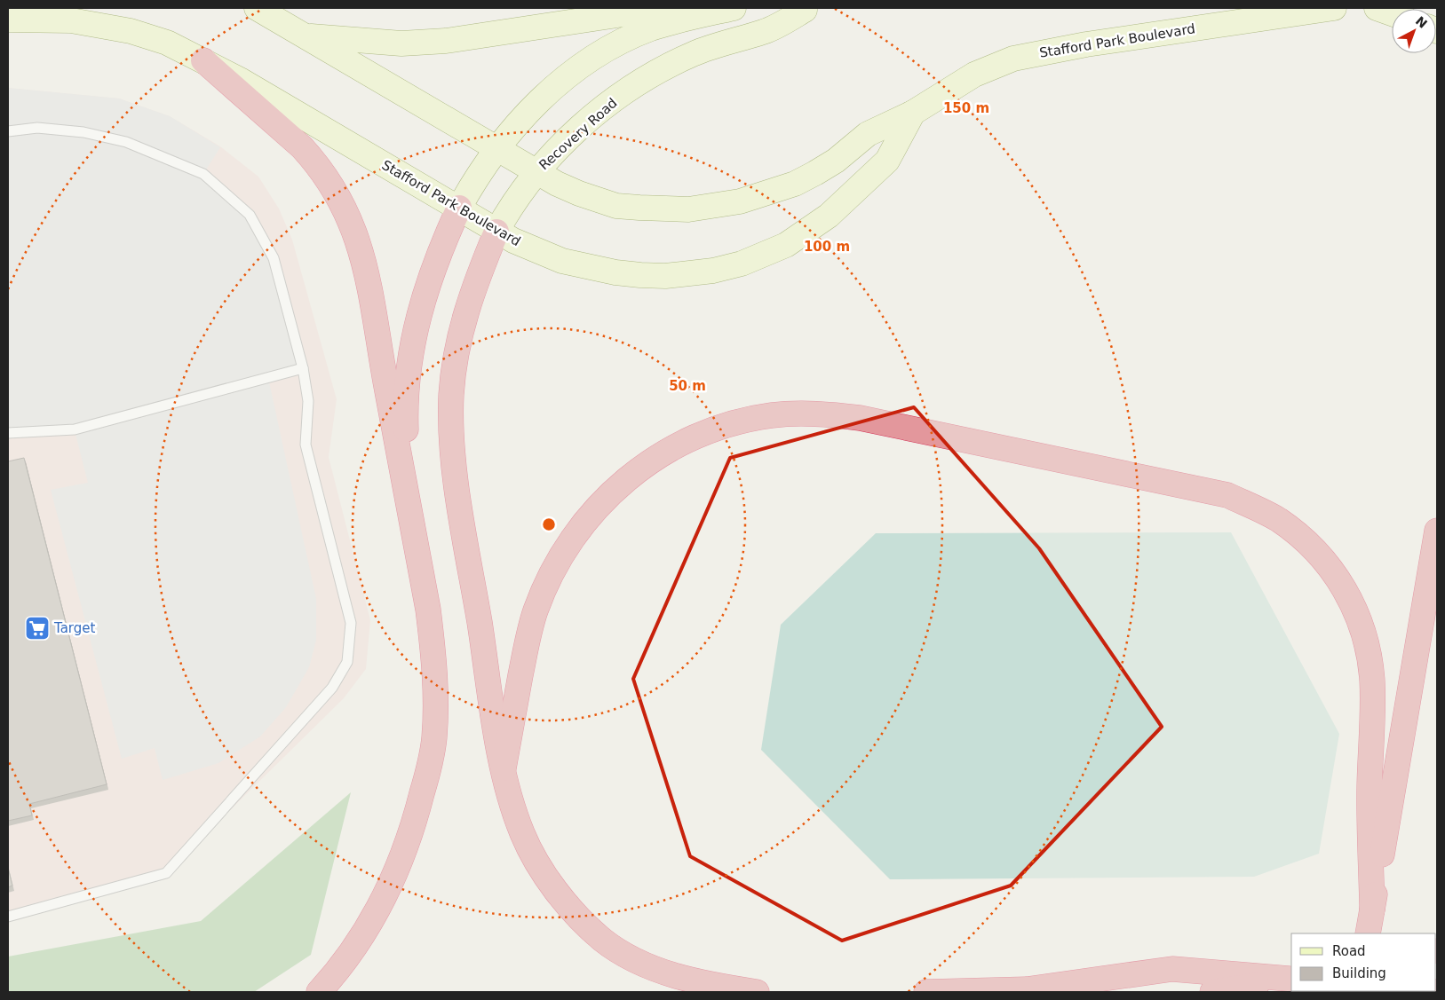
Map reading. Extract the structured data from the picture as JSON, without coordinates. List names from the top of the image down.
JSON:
{
  "streets": {
    "street": ["Stafford Park Boulevard", "Recovery Road"]
  },
  "crossings": [
    ["Stafford Park Boulevard", "Recovery Road"]
  ],
  "places": {
    "supermarket": ["Target"]
  },
  "legend": ["Road", "Building"],
  "north": "top right",
  "rings": ["150 m", "100 m", "50 m"]
}
